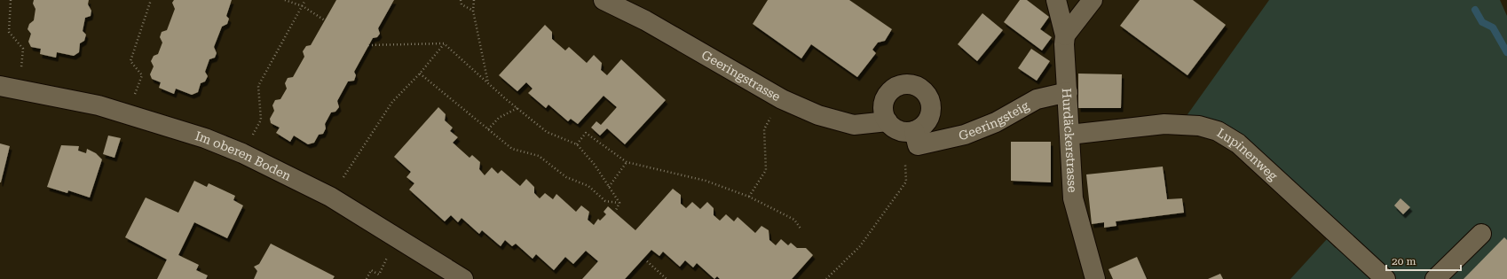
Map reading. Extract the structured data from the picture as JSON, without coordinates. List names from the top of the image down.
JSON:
{
  "streets": {
    "street": [
      "Geeringstrasse",
      "Geeringsteig",
      "Hurdäckerstrasse",
      "Lupinenweg",
      "Im oberen Boden"
    ]
  },
  "crossings": [
    ["Geeringstrasse", "Geeringsteig"],
    ["Geeringsteig", "Hurdäckerstrasse"],
    ["Hurdäckerstrasse", "Lupinenweg"]
  ],
  "scale_bar": "20 m"
}
